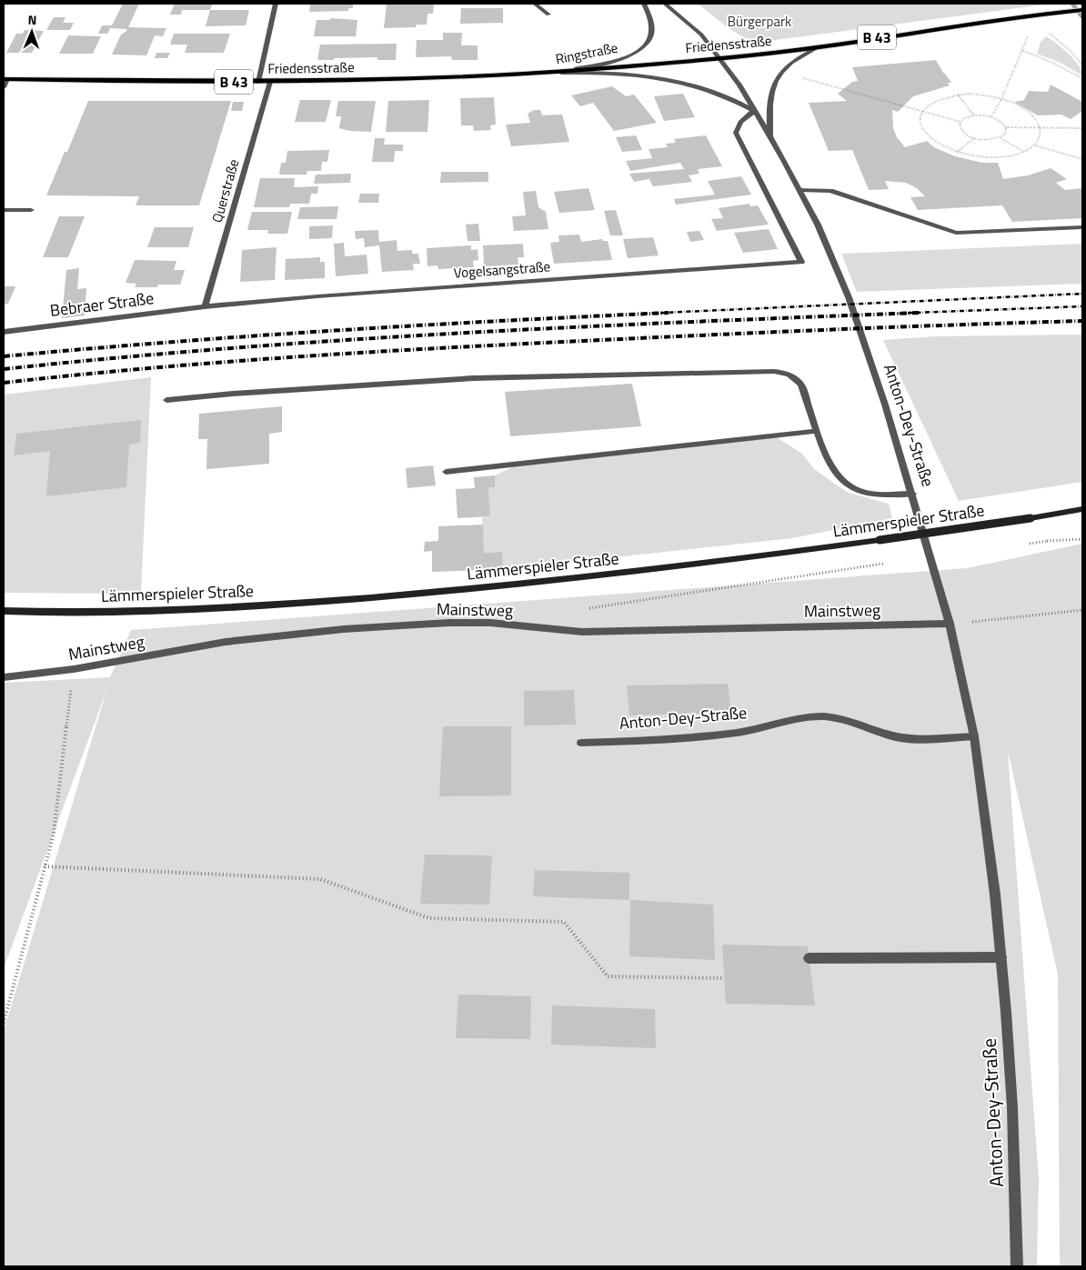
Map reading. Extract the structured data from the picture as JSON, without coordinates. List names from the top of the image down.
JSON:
{
  "streets": {
    "main road": ["B 43", "Friedensstraße", "Lämmerspieler Straße"],
    "street": [
      "Ringstraße",
      "Querstraße",
      "Vogelsangstraße",
      "Bebraer Straße",
      "Anton-Dey-Straße",
      "Mainstweg"
    ]
  },
  "crossings": [
    ["Friedensstraße", "Ringstraße"],
    ["Friedensstraße", "Querstraße"],
    ["Friedensstraße", "Anton-Dey-Straße"],
    ["Querstraße", "Vogelsangstraße"],
    ["Querstraße", "Bebraer Straße"],
    ["Vogelsangstraße", "Bebraer Straße"],
    ["Anton-Dey-Straße", "Mainstweg"]
  ],
  "parks": ["Bürgerpark"],
  "north": "top"
}
